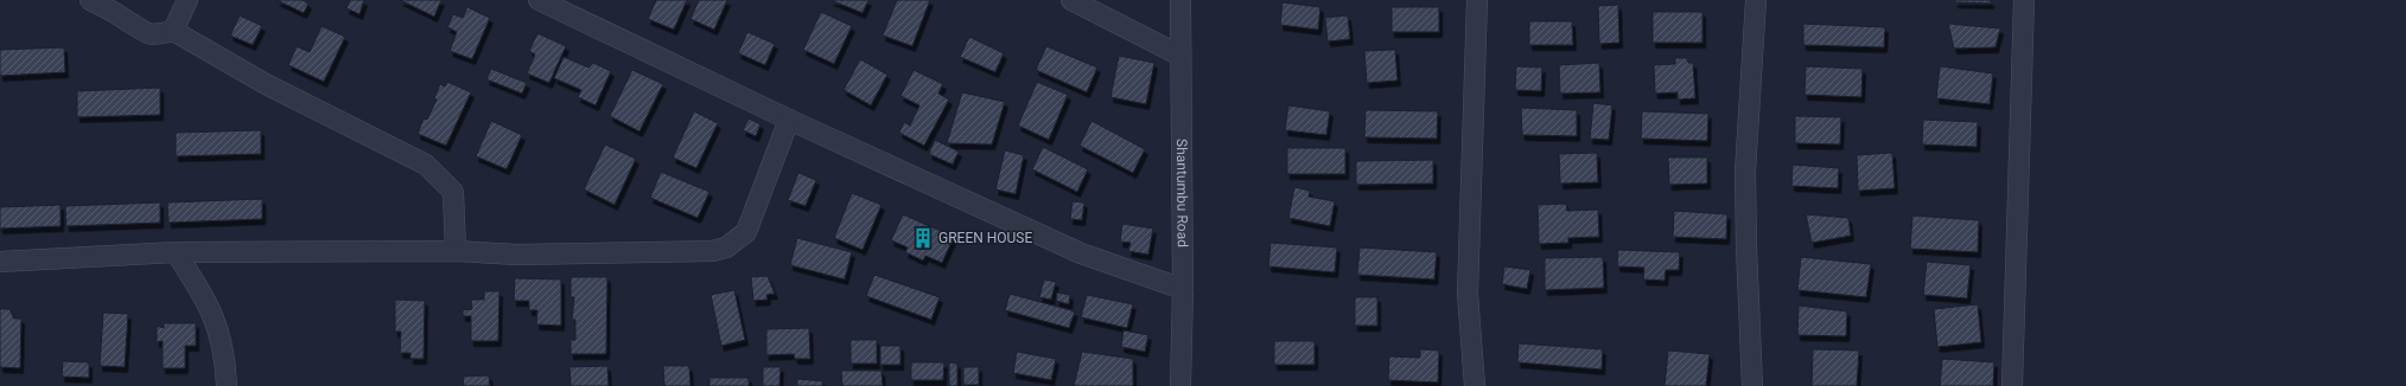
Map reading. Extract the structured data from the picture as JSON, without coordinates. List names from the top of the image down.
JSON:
{
  "streets": {
    "street": ["Shantumbu Road"]
  },
  "places": {
    "building": ["GREEN HOUSE"]
  }
}
